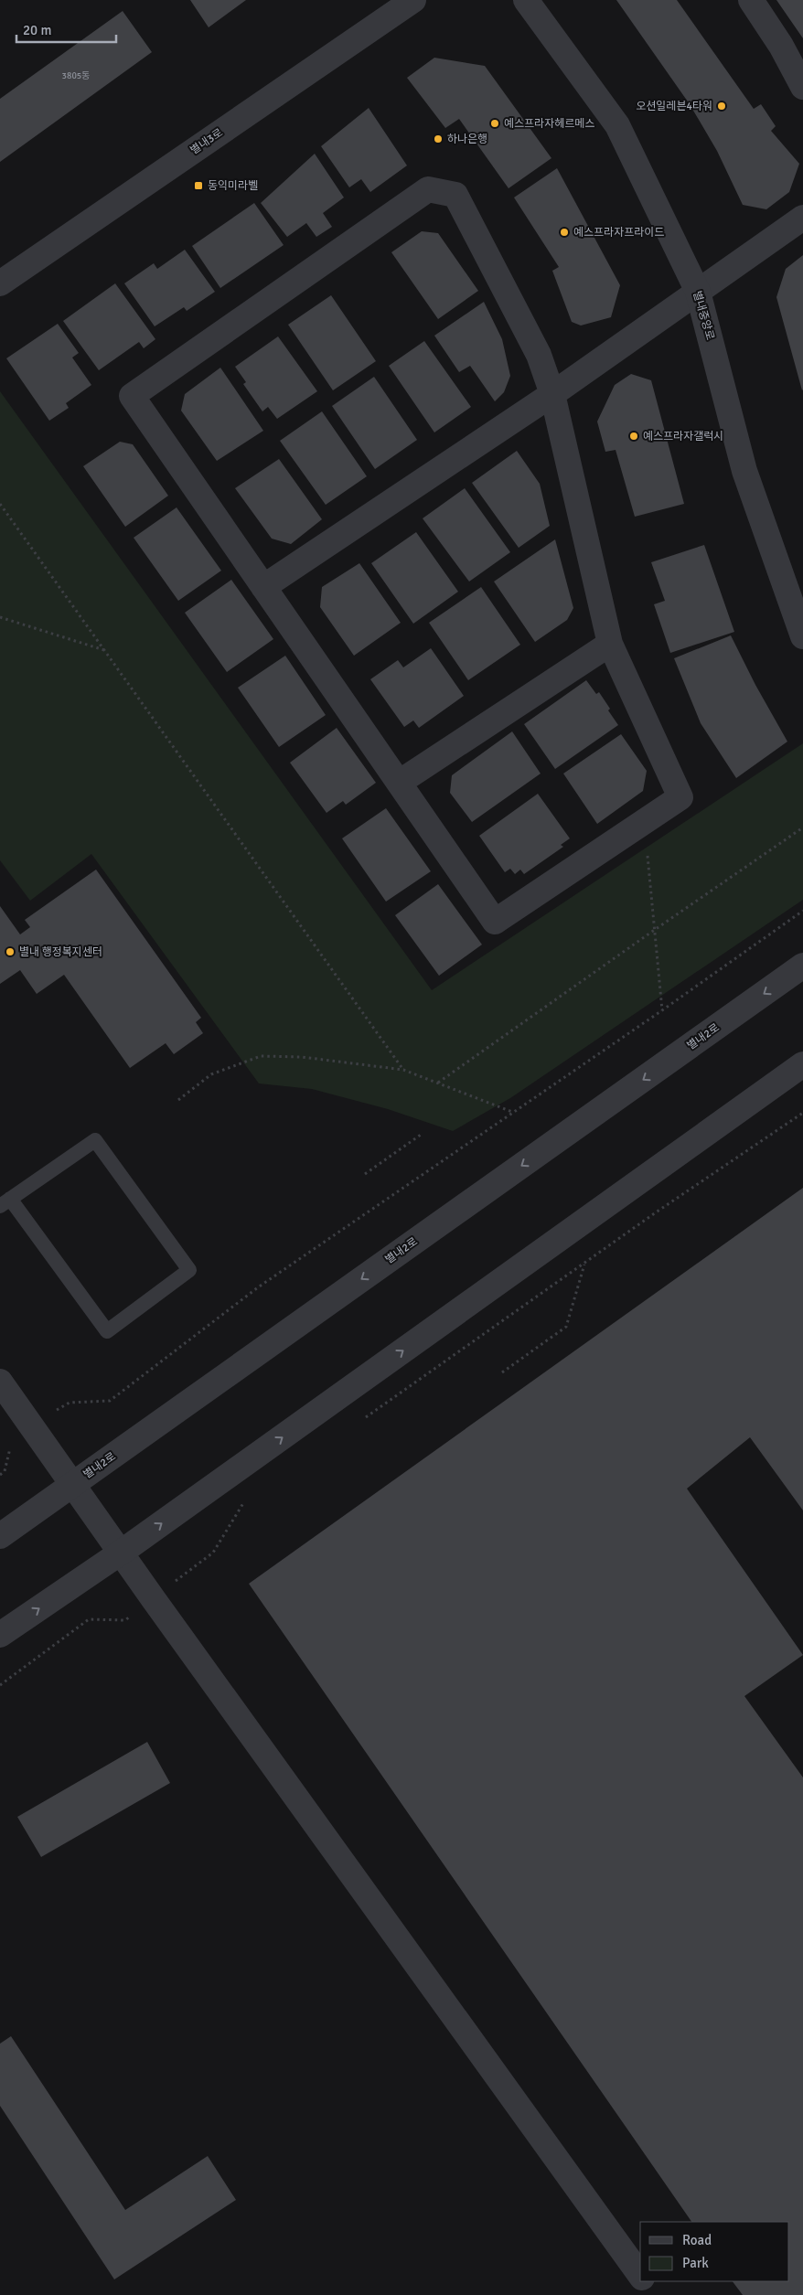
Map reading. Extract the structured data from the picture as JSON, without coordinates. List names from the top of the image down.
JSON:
{
  "streets": {
    "street": ["별내3로", "별내중앙로", "별내2로"]
  },
  "places": {
    "other": [
      "오션일레븐4타워",
      "예스프라자헤르메스",
      "하나은행",
      "예스프라자프라이드",
      "예스프라자갤럭시",
      "별내 행정복지센터"
    ],
    "transit": ["동익미라벨"]
  },
  "house_numbers": ["3805동"],
  "legend": ["Road", "Park"],
  "scale_bar": "20 m"
}
